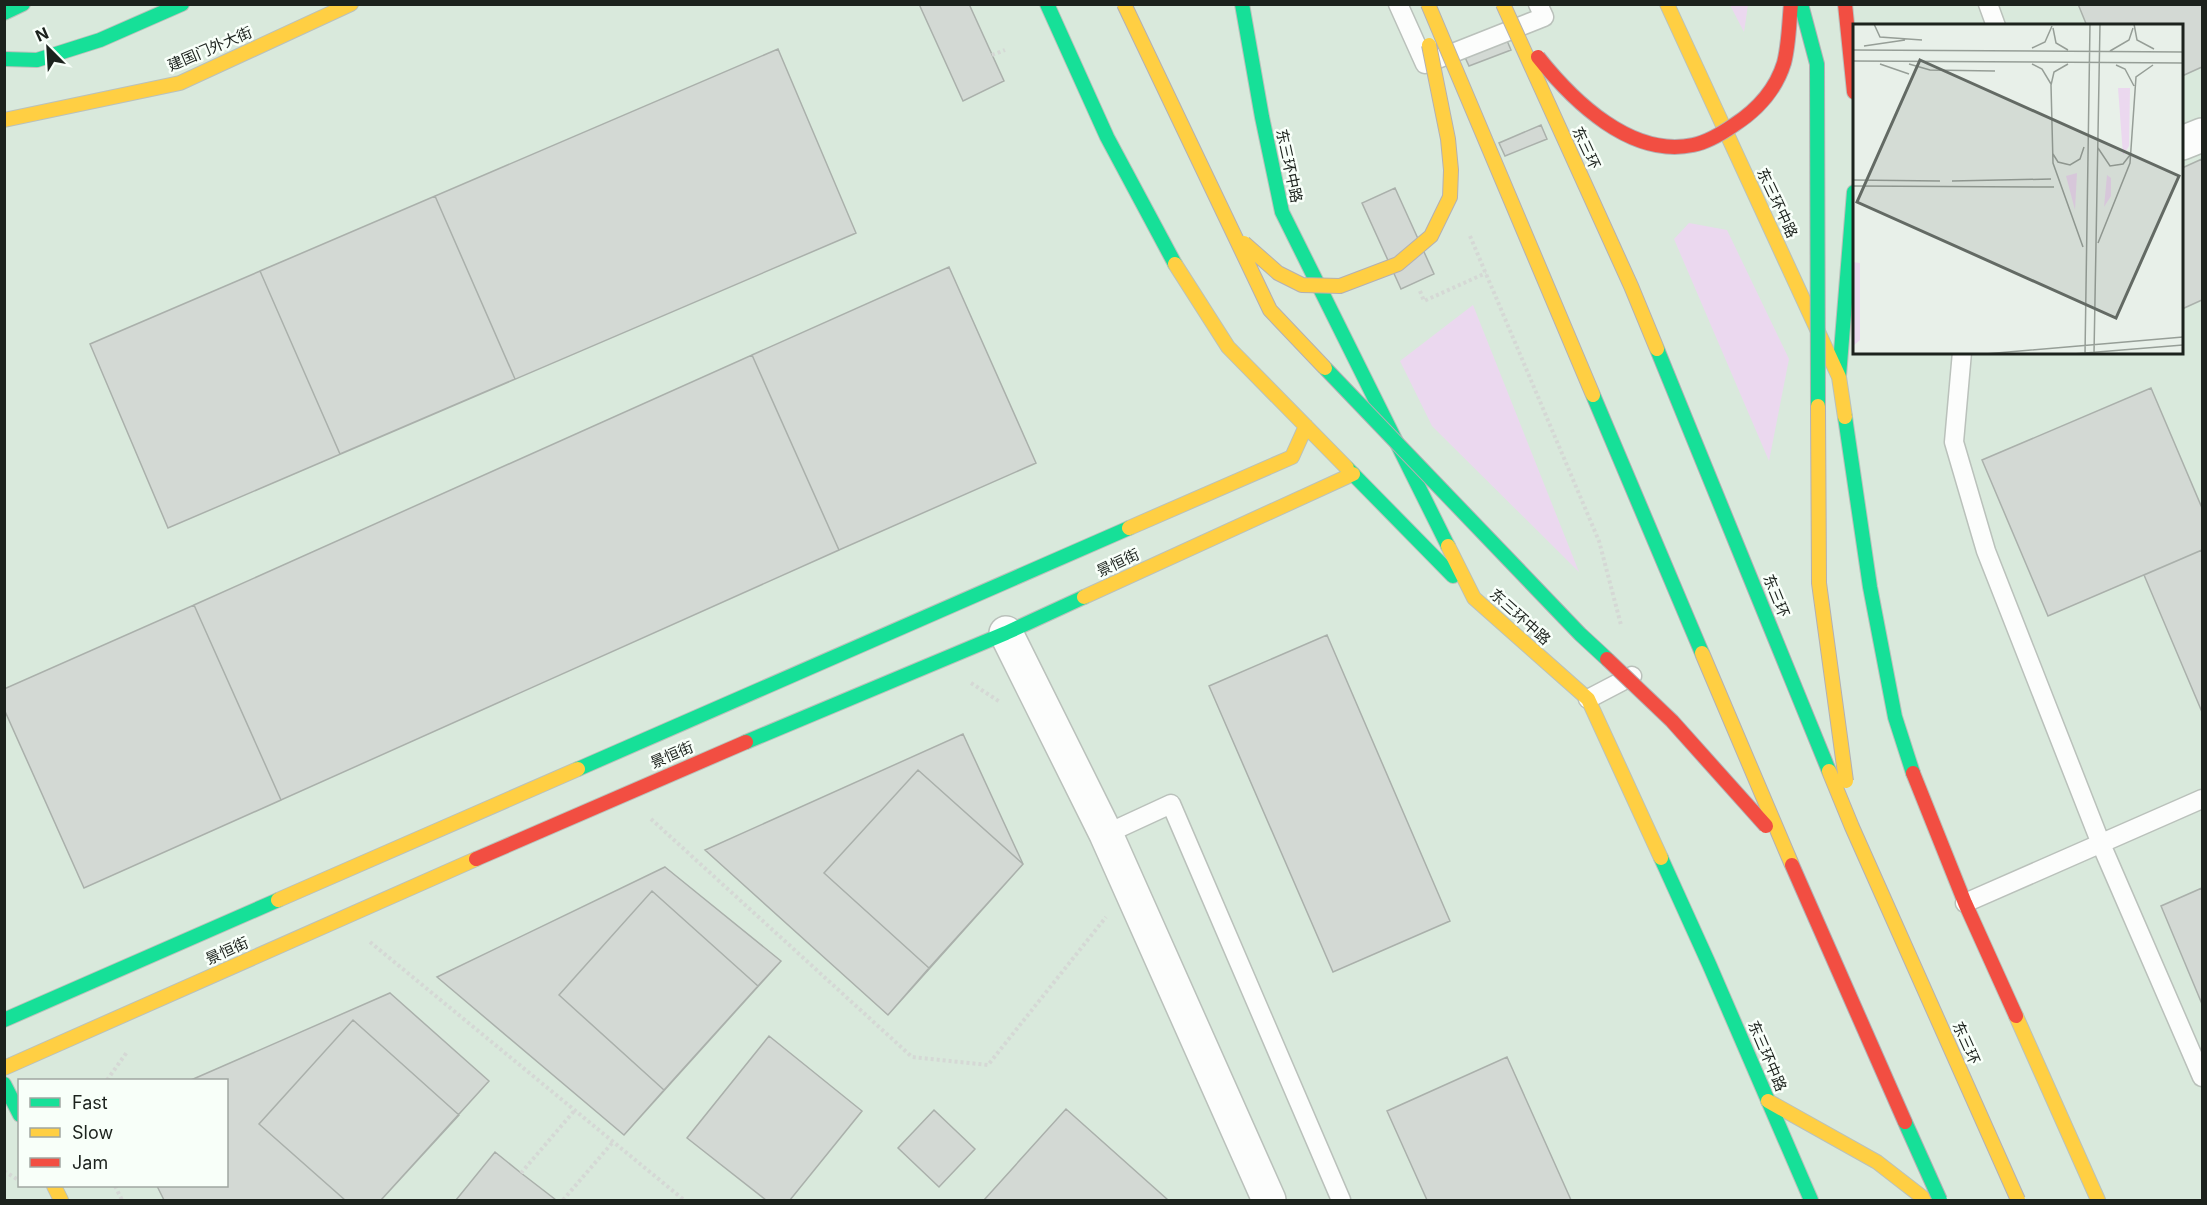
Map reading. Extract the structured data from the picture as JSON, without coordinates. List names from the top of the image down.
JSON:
{
  "streets": {
    "main road": [
      "建国门外大街",
      "东三环",
      "东三环中路",
      "景恒街"
    ]
  },
  "legend": ["Fast", "Slow", "Jam"],
  "north": "top left"
}
